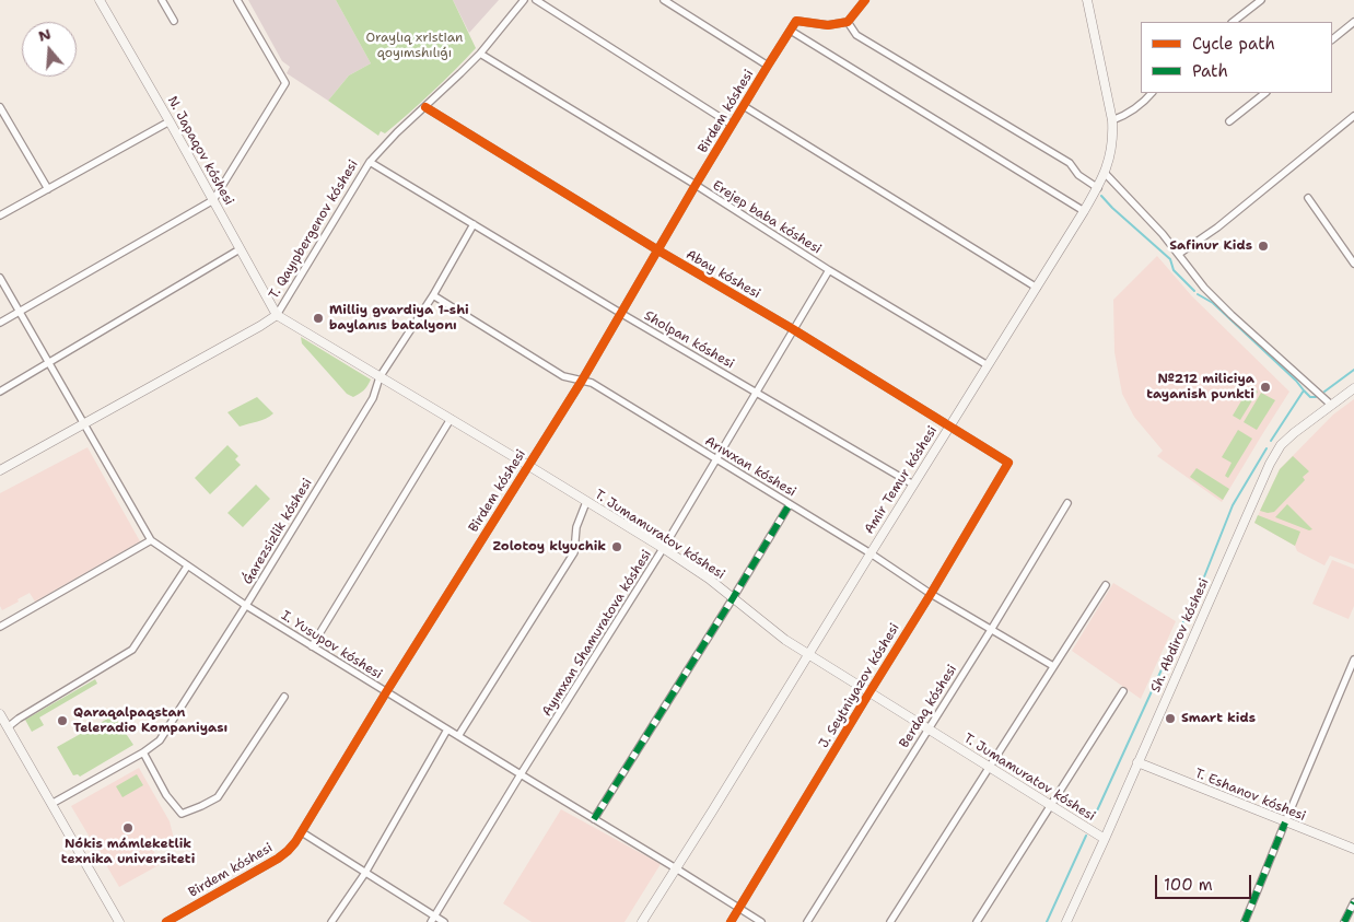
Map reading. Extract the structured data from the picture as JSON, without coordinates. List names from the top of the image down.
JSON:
{
  "streets": {
    "street": [
      "Birdem kóshesi",
      "N. Japaqov kóshesi",
      "Erejep baba kóshesi",
      "T. Qayıpbergenov kóshesi",
      "Abay kóshesi",
      "Sholpan kóshesi",
      "Arıwxan kóshesi",
      "Amir Temur kóshesi",
      "Ǵarezsizlik kóshesi",
      "T. Jumamuratov kóshesi",
      "Ayımxan Shamuratova kóshesi",
      "Sh. Abdirov kóshesi",
      "I. Yusupov kóshesi",
      "J. Seytniyazov kóshesi",
      "Berdaq kóshesi",
      "T. Eshanov kóshesi"
    ]
  },
  "crossings": [
    ["Birdem kóshesi", "Erejep baba kóshesi"],
    ["Birdem kóshesi", "Abay kóshesi"],
    ["Birdem kóshesi", "Sholpan kóshesi"],
    ["Birdem kóshesi", "Arıwxan kóshesi"],
    ["Birdem kóshesi", "T. Jumamuratov kóshesi"],
    ["Birdem kóshesi", "I. Yusupov kóshesi"],
    ["N. Japaqov kóshesi", "T. Qayıpbergenov kóshesi"],
    ["N. Japaqov kóshesi", "T. Jumamuratov kóshesi"],
    ["Erejep baba kóshesi", "T. Qayıpbergenov kóshesi"],
    ["Erejep baba kóshesi", "Amir Temur kóshesi"],
    ["Erejep baba kóshesi", "Ayımxan Shamuratova kóshesi"],
    ["T. Qayıpbergenov kóshesi", "Abay kóshesi"],
    ["T. Qayıpbergenov kóshesi", "Sholpan kóshesi"],
    ["T. Qayıpbergenov kóshesi", "T. Jumamuratov kóshesi"],
    ["T. Qayıpbergenov kóshesi", "I. Yusupov kóshesi"],
    ["Abay kóshesi", "Amir Temur kóshesi"],
    ["Abay kóshesi", "Ayımxan Shamuratova kóshesi"],
    ["Abay kóshesi", "J. Seytniyazov kóshesi"],
    ["Sholpan kóshesi", "Amir Temur kóshesi"],
    ["Sholpan kóshesi", "Ǵarezsizlik kóshesi"],
    ["Sholpan kóshesi", "Ayımxan Shamuratova kóshesi"],
    ["Arıwxan kóshesi", "Amir Temur kóshesi"],
    ["Arıwxan kóshesi", "Ǵarezsizlik kóshesi"],
    ["Arıwxan kóshesi", "Ayımxan Shamuratova kóshesi"],
    ["Arıwxan kóshesi", "J. Seytniyazov kóshesi"],
    ["Arıwxan kóshesi", "Berdaq kóshesi"],
    ["Amir Temur kóshesi", "T. Jumamuratov kóshesi"],
    ["Amir Temur kóshesi", "I. Yusupov kóshesi"],
    ["Ǵarezsizlik kóshesi", "T. Jumamuratov kóshesi"],
    ["Ǵarezsizlik kóshesi", "I. Yusupov kóshesi"],
    ["T. Jumamuratov kóshesi", "Ayımxan Shamuratova kóshesi"],
    ["T. Jumamuratov kóshesi", "Sh. Abdirov kóshesi"],
    ["T. Jumamuratov kóshesi", "J. Seytniyazov kóshesi"],
    ["T. Jumamuratov kóshesi", "Berdaq kóshesi"],
    ["Ayımxan Shamuratova kóshesi", "I. Yusupov kóshesi"],
    ["Sh. Abdirov kóshesi", "T. Eshanov kóshesi"],
    ["I. Yusupov kóshesi", "J. Seytniyazov kóshesi"]
  ],
  "parks": ["Oraylıq xristian qoyımshılıǵı"],
  "places": [
    "Safinur Kids",
    "Milliy gvardiya 1-shi baylanıs batalyonı",
    "№212 miliciya tayanish punkti",
    "Zolotoy klyuchik",
    "Smart kids",
    "Qaraqalpaqstan Teleradio Kompaniyası",
    "Nókis mámleketlik texnika universiteti"
  ],
  "legend": ["Cycle path", "Path"],
  "scale_bar": "100 m",
  "north": "top"
}
